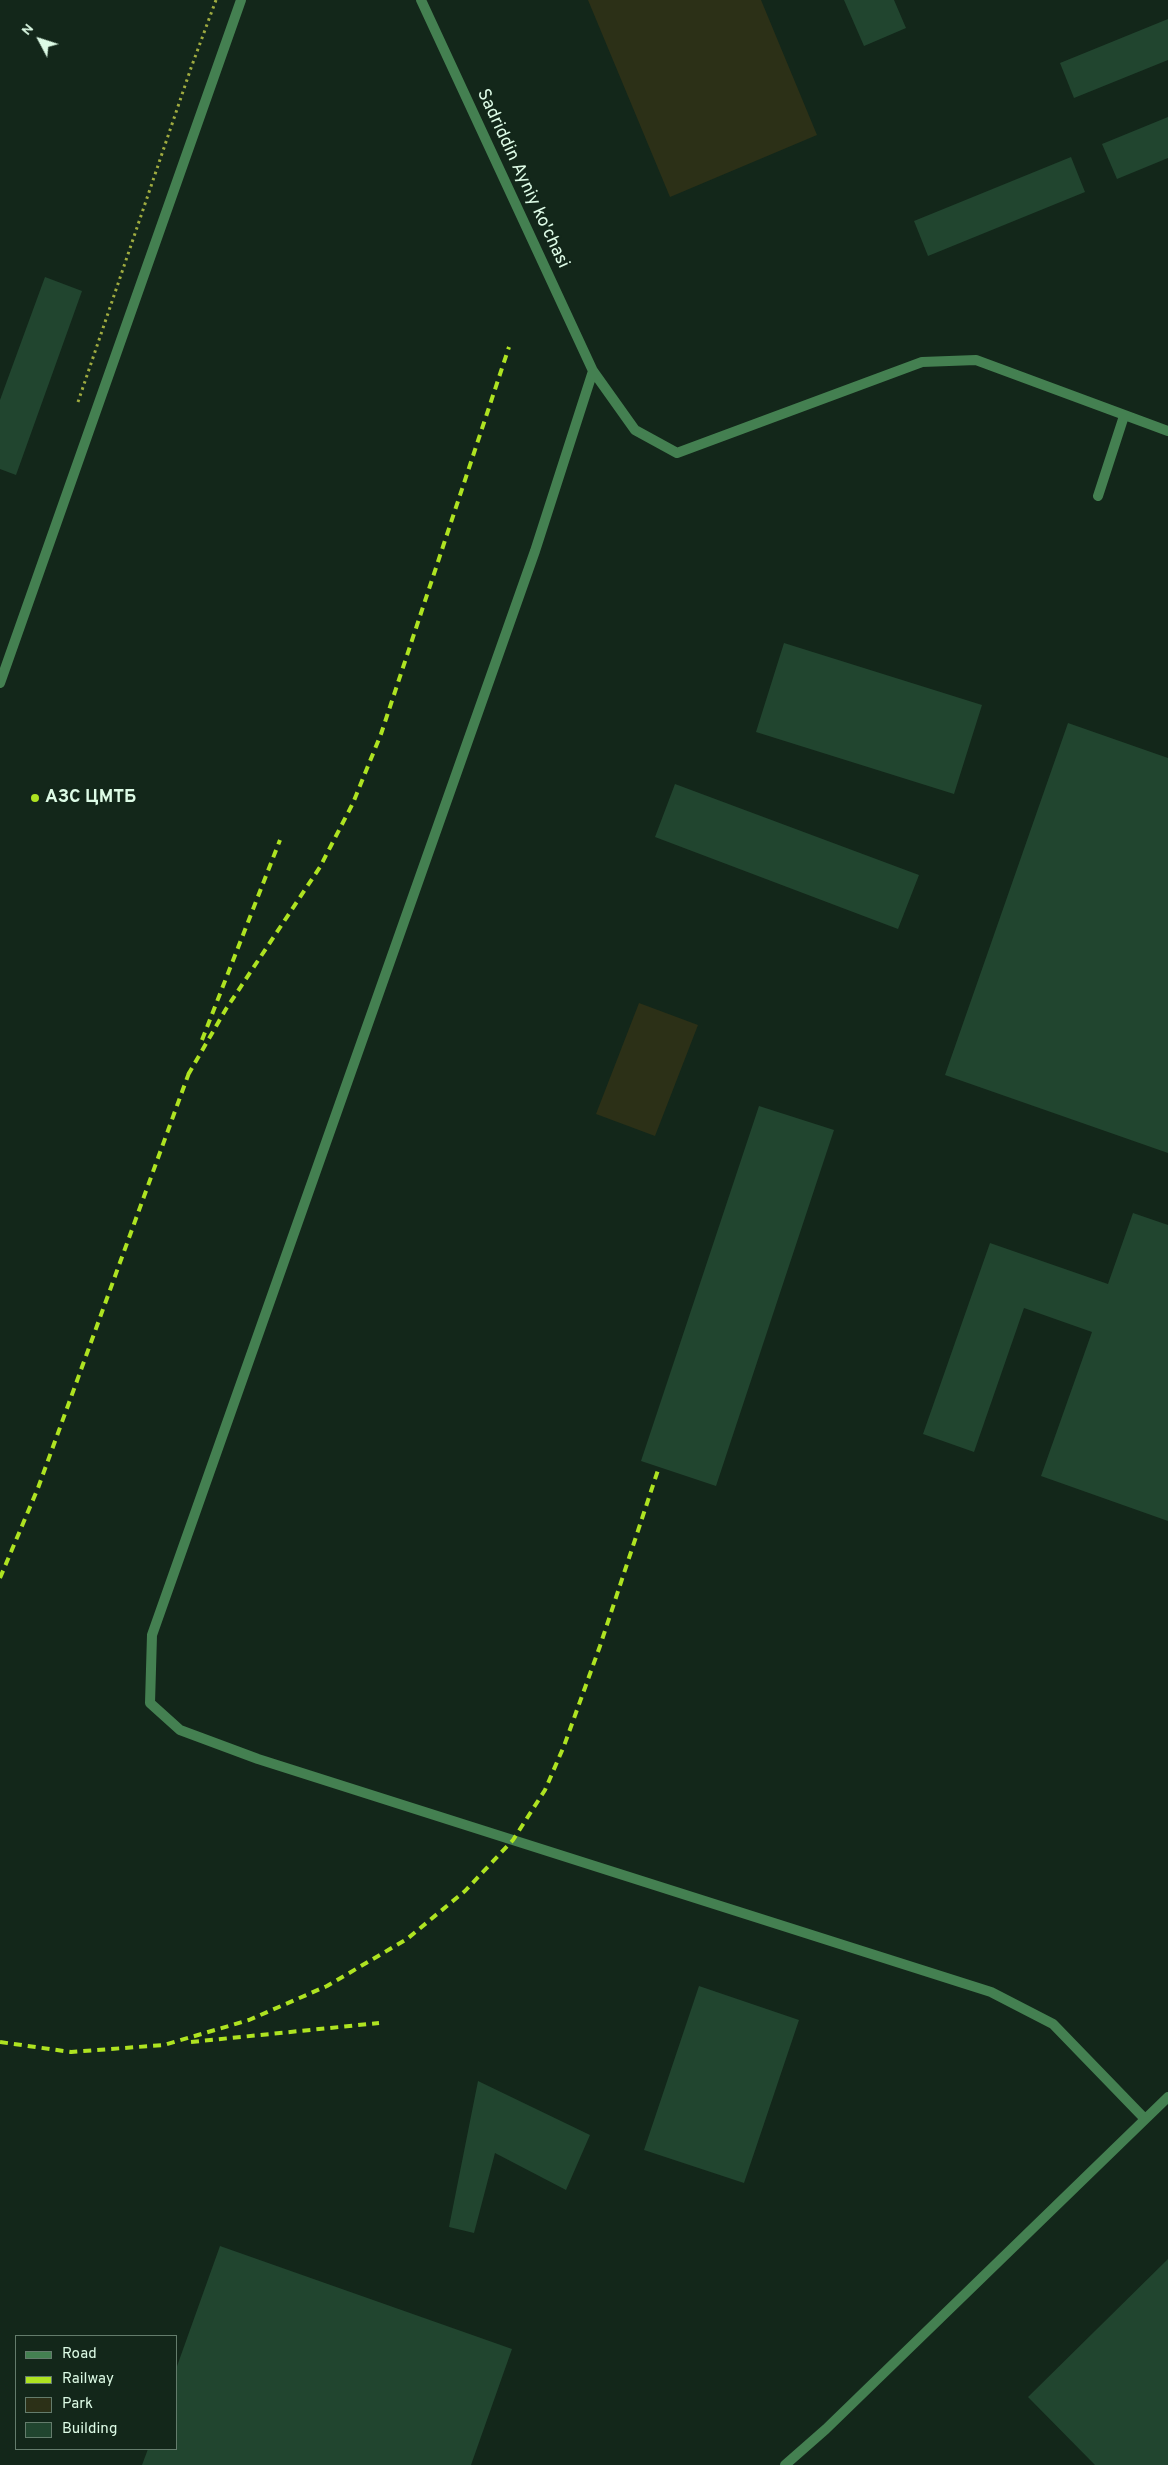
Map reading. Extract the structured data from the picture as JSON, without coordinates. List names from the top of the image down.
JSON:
{
  "streets": {
    "street": ["Sadriddin Ayniy ko'chasi"]
  },
  "places": ["АЗС ЦМТБ"],
  "legend": [
    "Road",
    "Railway",
    "Park",
    "Building"
  ],
  "north": "top left"
}
